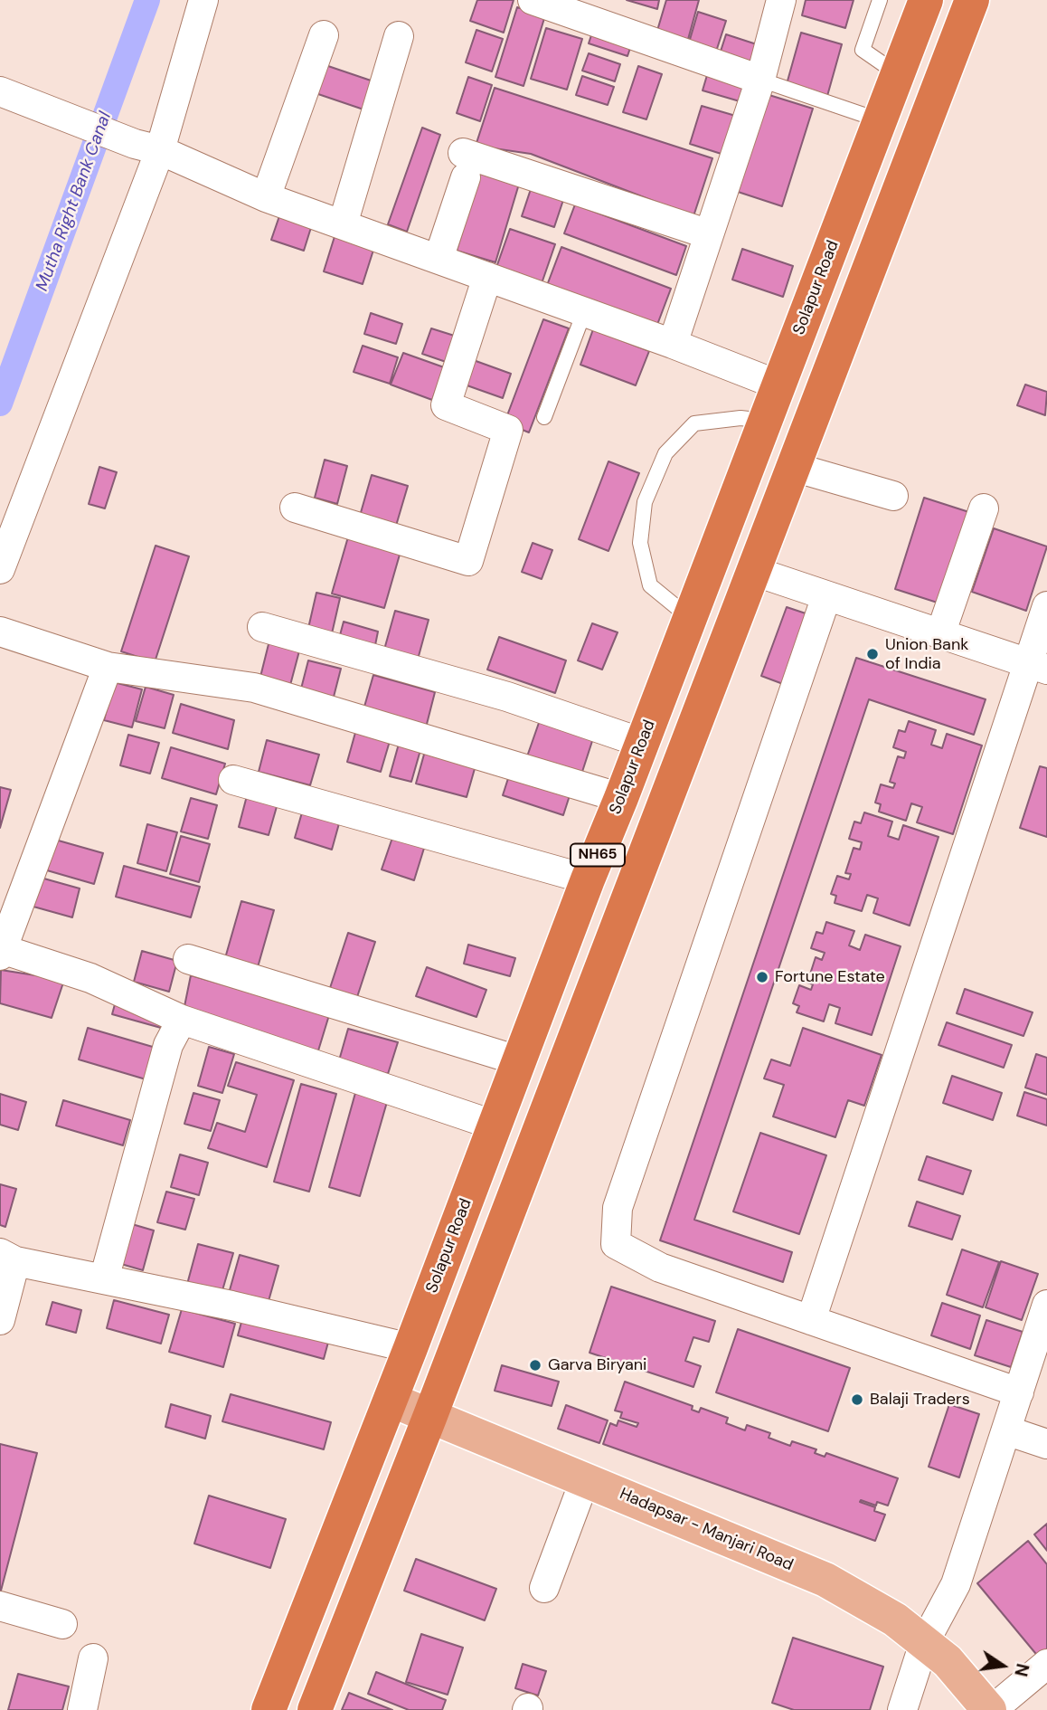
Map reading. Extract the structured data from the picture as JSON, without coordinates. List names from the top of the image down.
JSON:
{
  "streets": {
    "highway": ["Solapur Road", "NH65"],
    "main road": ["Hadapsar - Manjari Road"]
  },
  "crossings": [
    ["Solapur Road", "Hadapsar - Manjari Road"],
    ["NH65", "Hadapsar - Manjari Road"]
  ],
  "water": ["Mutha Right Bank Canal"],
  "places": [
    "Union Bank of India",
    "Fortune Estate",
    "Garva Biryani",
    "Balaji Traders"
  ],
  "north": "right"
}
